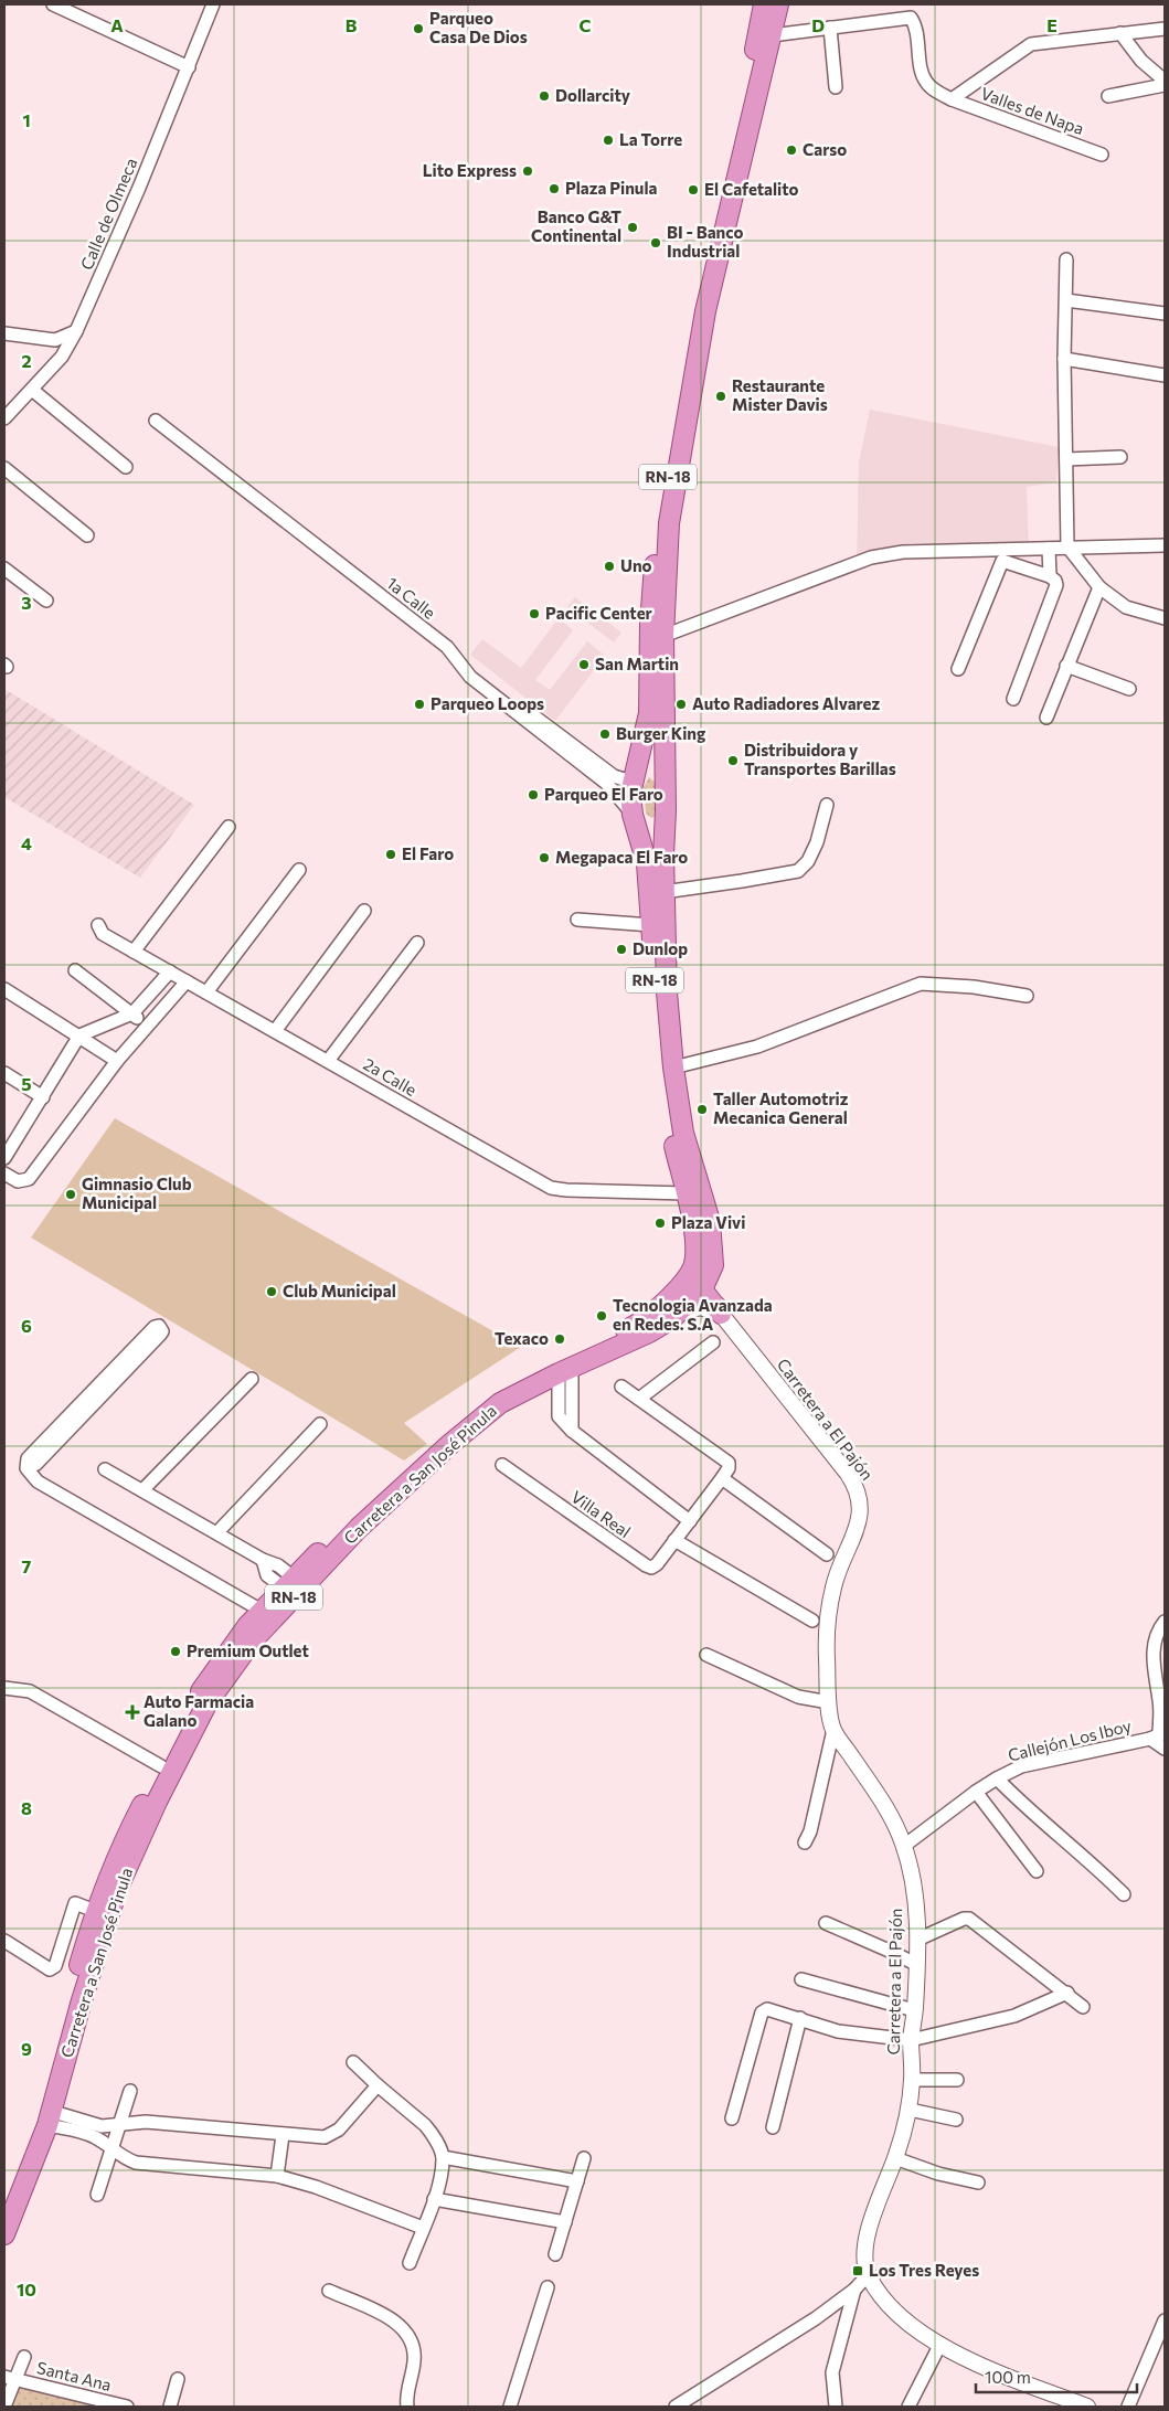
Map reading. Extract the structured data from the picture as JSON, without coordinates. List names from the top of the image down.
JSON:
{
  "streets": {
    "main road": ["RN-18", "Carretera a San José Pinula"],
    "street": [
      "Valles de Napa",
      "Calle de Olmeca",
      "1a Calle",
      "2a Calle",
      "Carretera a El Pajón",
      "Villa Real",
      "Callejón Los Iboy",
      "Santa Ana"
    ]
  },
  "crossings": [
    ["Valles de Napa", "Carretera a San José Pinula"],
    ["1a Calle", "Carretera a San José Pinula"],
    ["2a Calle", "Carretera a San José Pinula"],
    ["Carretera a El Pajón", "Carretera a San José Pinula"],
    ["Carretera a El Pajón", "Callejón Los Iboy"]
  ],
  "places": {
    "other": [
      "Parqueo Casa De Dios",
      "Dollarcity",
      "La Torre",
      "Carso",
      "Lito Express",
      "Plaza Pinula",
      "El Cafetalito",
      "Banco G&T Continental",
      "BI - Banco Industrial",
      "Restaurante Mister Davis",
      "Uno",
      "Pacific Center",
      "San Martin",
      "Parqueo Loops",
      "Auto Radiadores Alvarez",
      "Burger King",
      "Distribuidora y Transportes Barillas",
      "Parqueo El Faro",
      "El Faro",
      "Megapaca El Faro",
      "Dunlop",
      "Taller Automotriz Mecanica General",
      "Gimnasio Club Municipal",
      "Plaza Vivi",
      "Club Municipal",
      "Tecnologia Avanzada en Redes. S.A",
      "Texaco",
      "Premium Outlet"
    ],
    "health": ["Auto Farmacia Galano"],
    "transit": ["Los Tres Reyes"]
  },
  "scale_bar": "100 m",
  "grid": {
    "columns": [
      "A",
      "B",
      "C",
      "D",
      "E"
    ],
    "rows": [
      "1",
      "2",
      "3",
      "4",
      "5",
      "6",
      "7",
      "8",
      "9",
      "10"
    ]
  }
}
